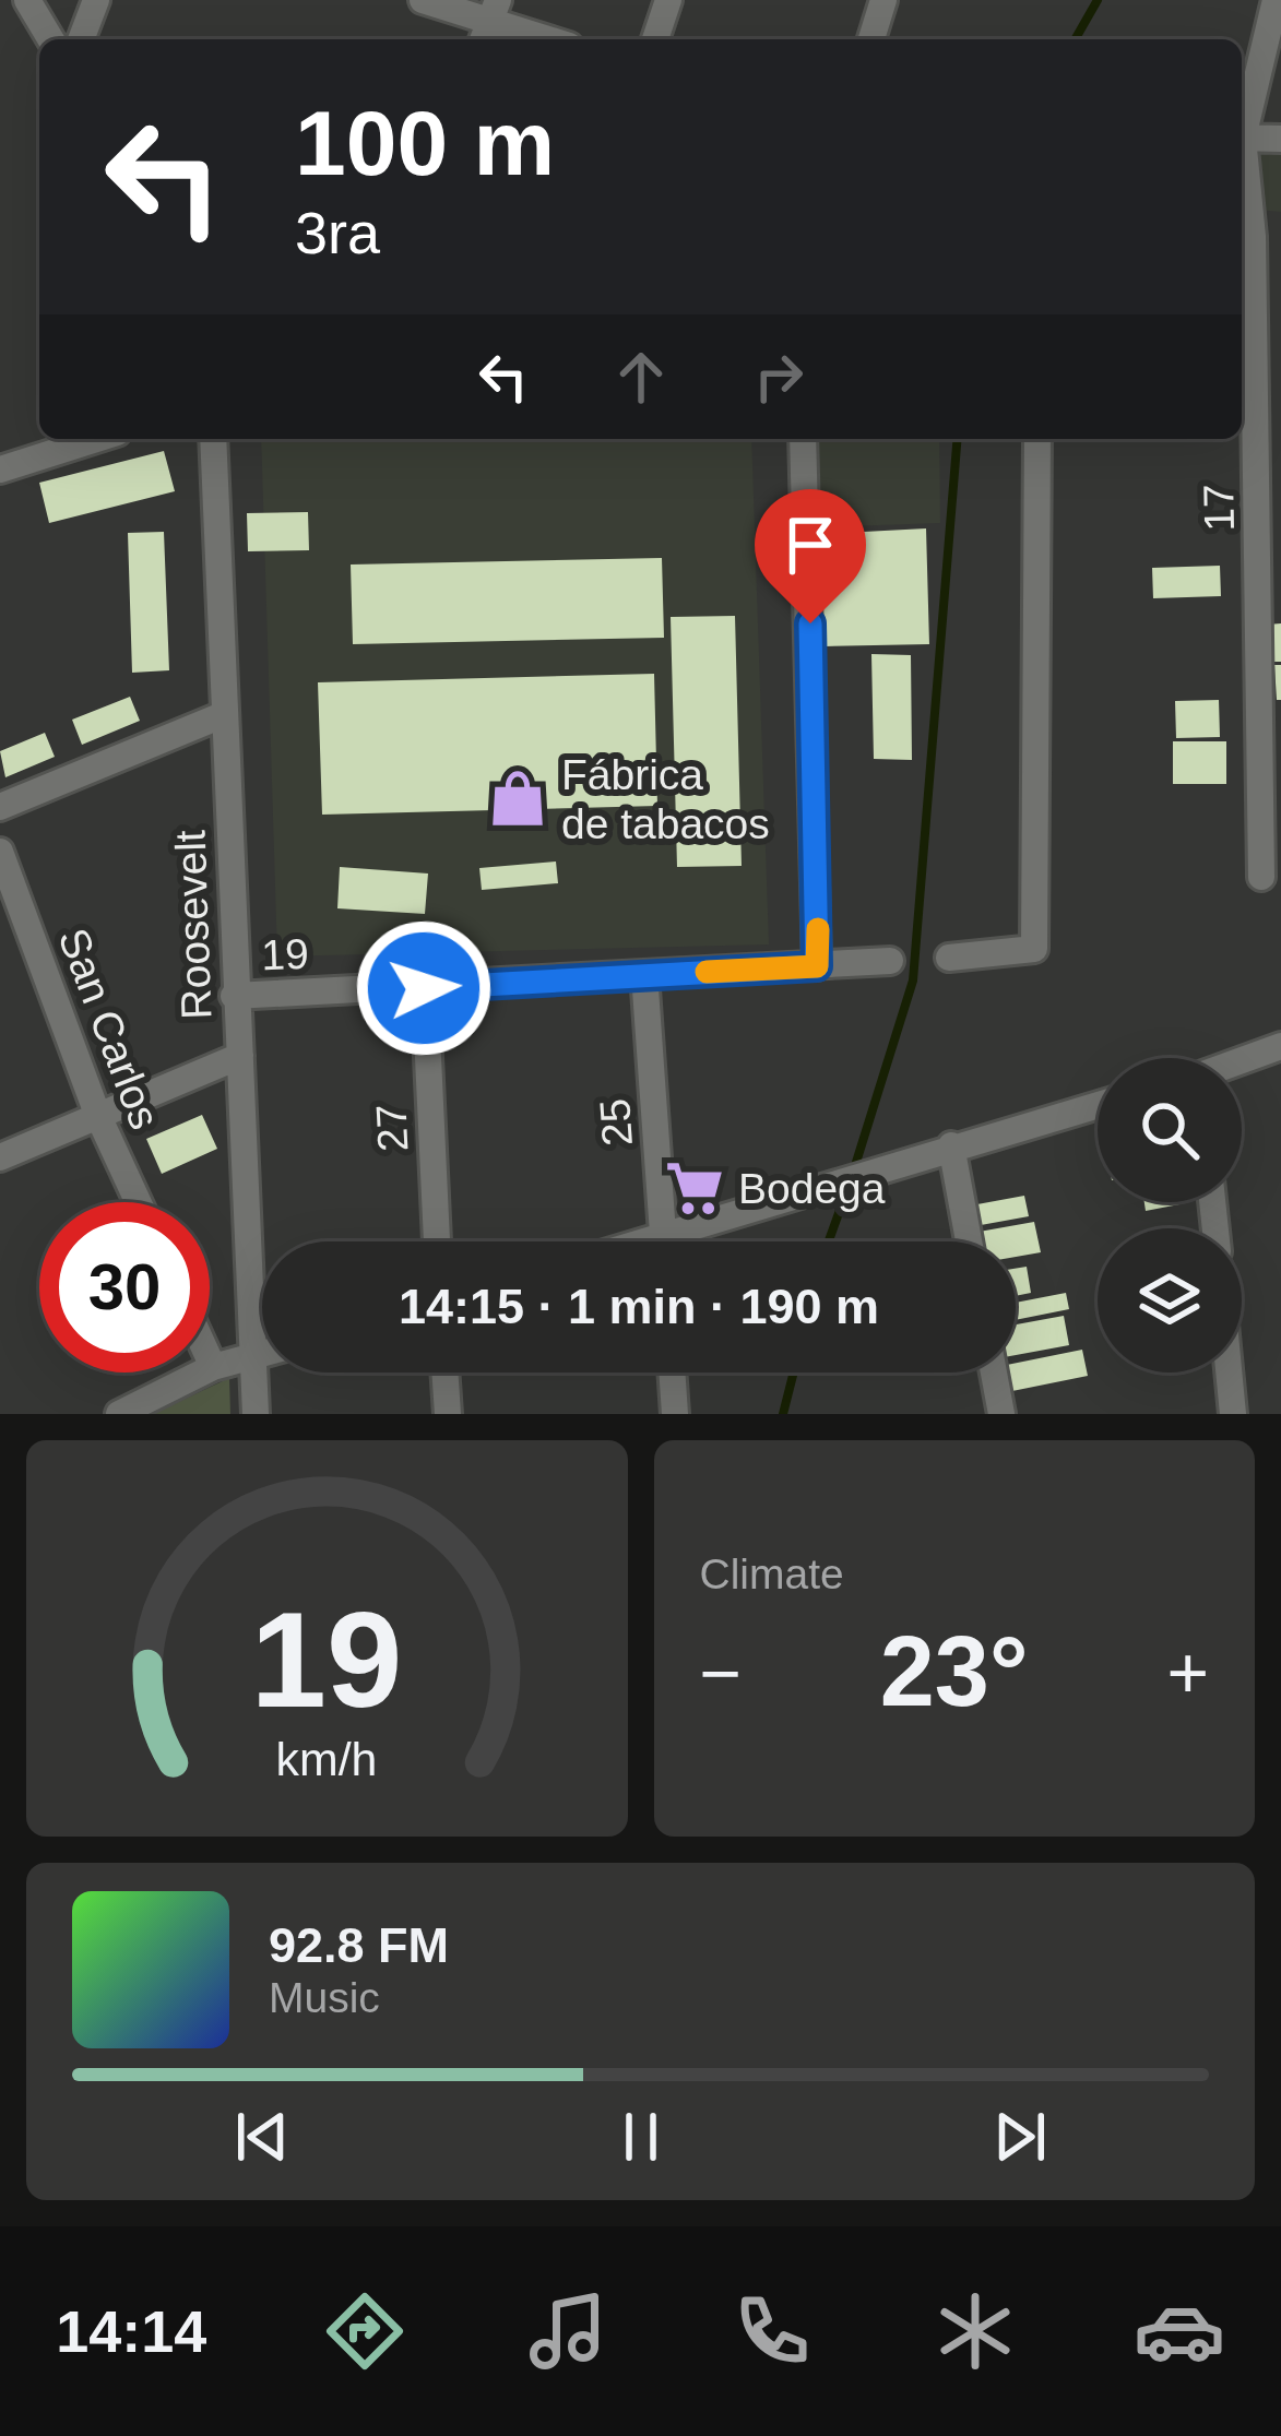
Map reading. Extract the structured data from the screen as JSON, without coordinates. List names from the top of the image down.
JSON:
{
  "streets": {
    "street": [
      "17",
      "Roosevelt",
      "19",
      "San Carlos",
      "25",
      "27"
    ]
  },
  "crossings": [
    ["Roosevelt", "19"],
    ["19", "25"],
    ["19", "27"]
  ],
  "places": {
    "shop": ["Fábrica de tabacos"],
    "supermarket": ["Bodega"]
  },
  "page": {
    "turn": ["100 m", "3ra"],
    "limit": "30",
    "trip": "14:15 · 1 min · 190 m",
    "tile": "Climate",
    "heat": ["−", "23°", "+"],
    "song": ["92.8 FM", "Music"],
    "tabs": "14:14",
    "gauge": ["19", "km/h"]
  }
}
